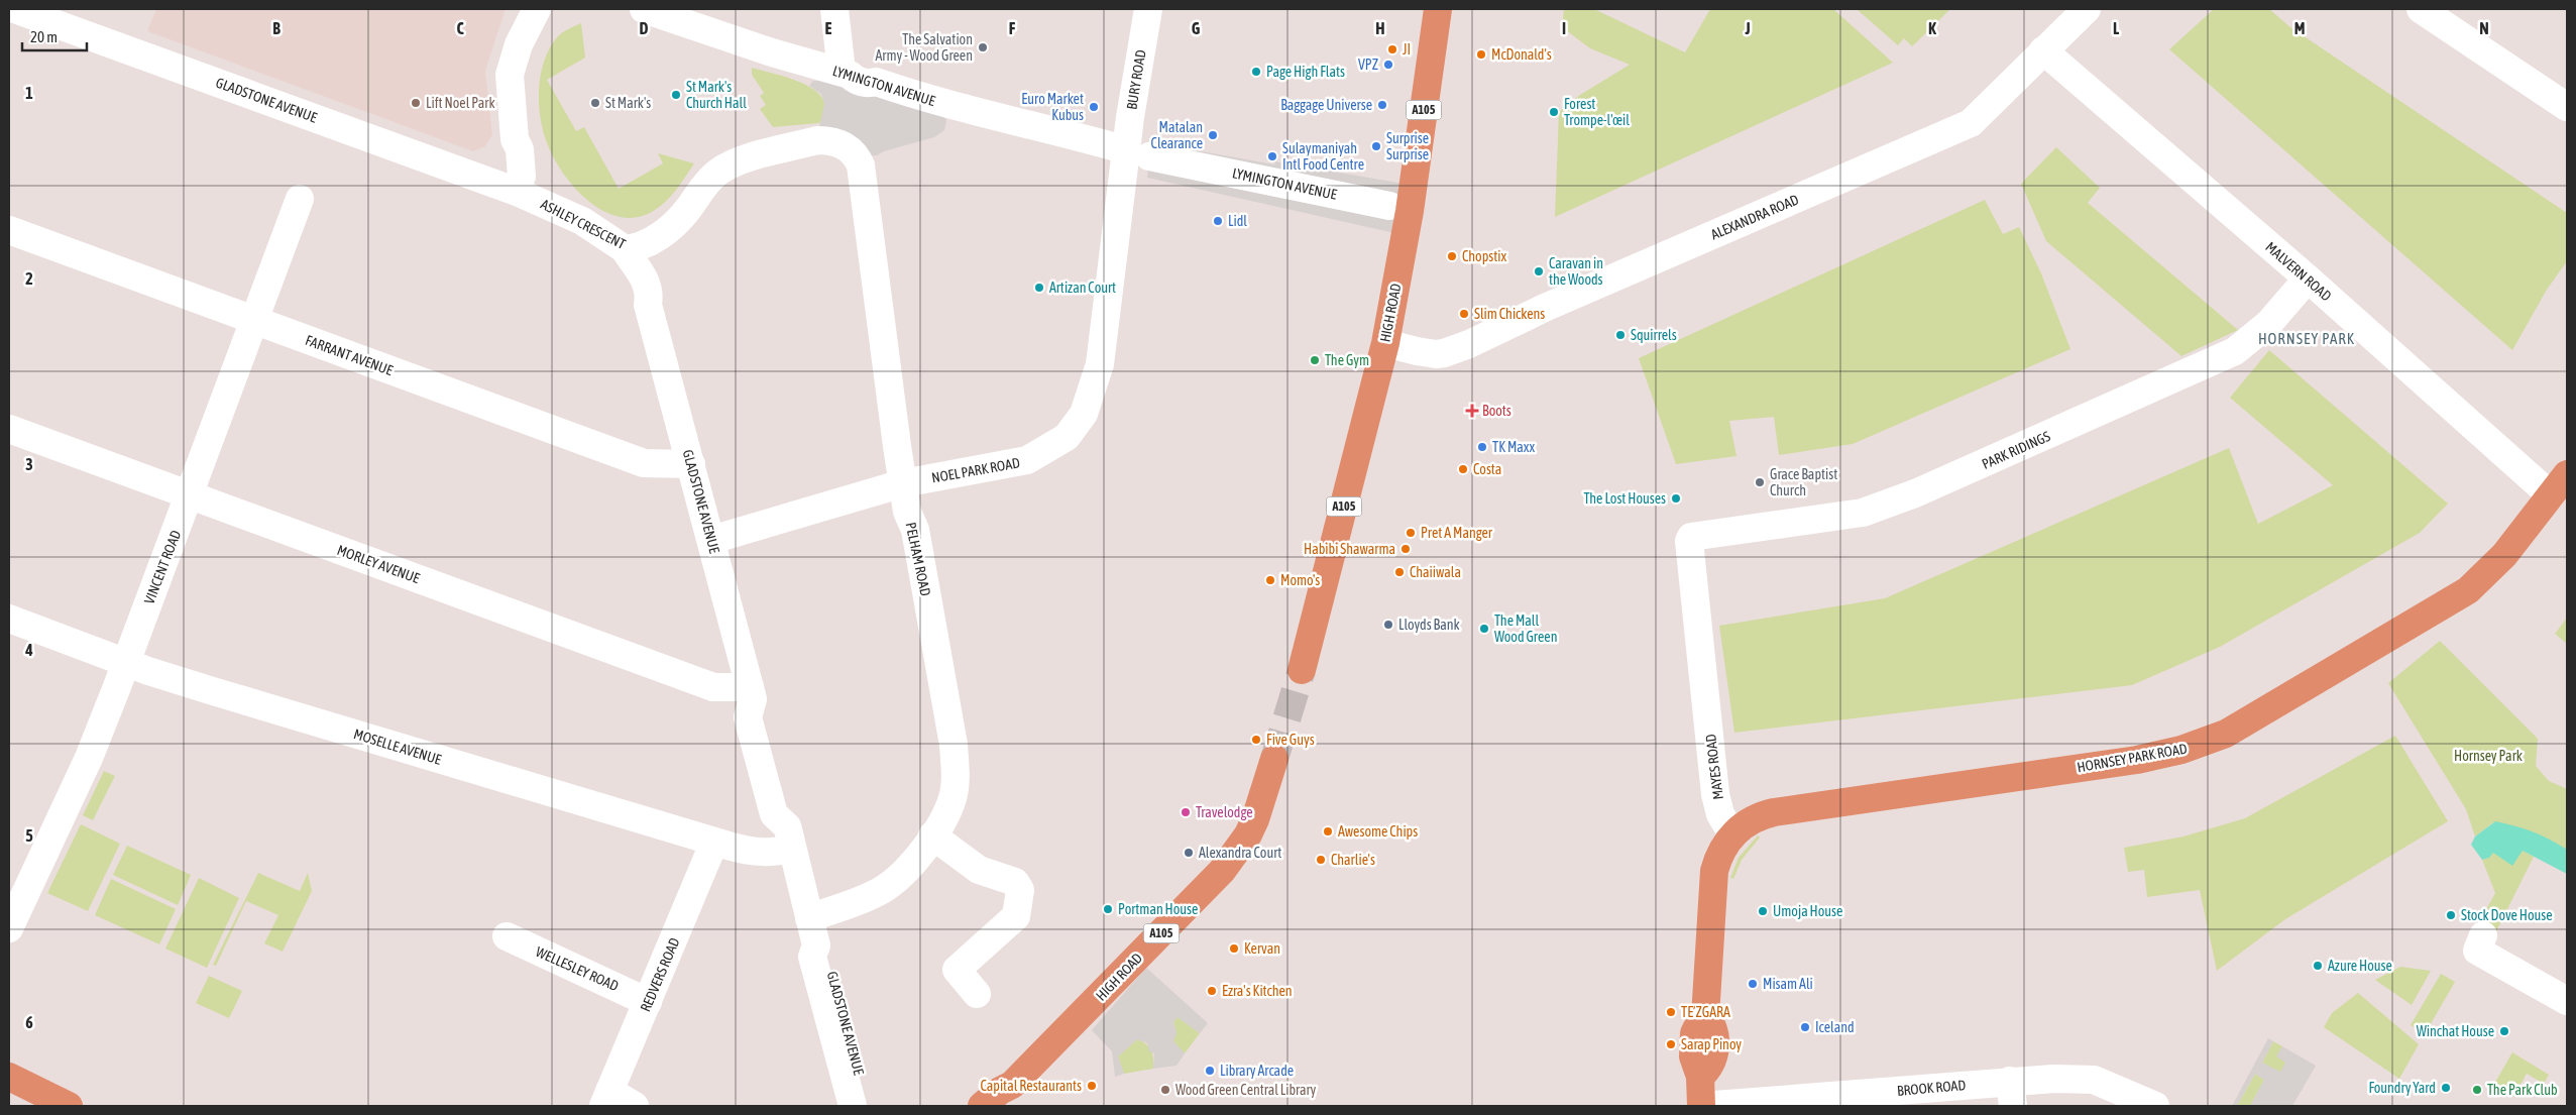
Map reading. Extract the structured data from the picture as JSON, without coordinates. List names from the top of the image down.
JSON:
{
  "streets": {
    "main road": ["A105", "HIGH ROAD", "HORNSEY PARK ROAD"],
    "street": [
      "BURY ROAD",
      "LYMINGTON AVENUE",
      "GLADSTONE AVENUE",
      "ALEXANDRA ROAD",
      "ASHLEY CRESCENT",
      "MALVERN ROAD",
      "FARRANT AVENUE",
      "PARK RIDINGS",
      "NOEL PARK ROAD",
      "PELHAM ROAD",
      "MORLEY AVENUE",
      "VINCENT ROAD",
      "MOSELLE AVENUE",
      "MAYES ROAD",
      "WELLESLEY ROAD",
      "REDVERS ROAD",
      "BROOK ROAD"
    ]
  },
  "crossings": [
    ["BURY ROAD", "LYMINGTON AVENUE"],
    ["BURY ROAD", "NOEL PARK ROAD"],
    ["LYMINGTON AVENUE", "NOEL PARK ROAD"],
    ["GLADSTONE AVENUE", "ASHLEY CRESCENT"],
    ["GLADSTONE AVENUE", "FARRANT AVENUE"],
    ["GLADSTONE AVENUE", "NOEL PARK ROAD"],
    ["GLADSTONE AVENUE", "PELHAM ROAD"],
    ["GLADSTONE AVENUE", "MORLEY AVENUE"],
    ["GLADSTONE AVENUE", "MOSELLE AVENUE"],
    ["ALEXANDRA ROAD", "MALVERN ROAD"],
    ["ALEXANDRA ROAD", "HIGH ROAD"],
    ["ASHLEY CRESCENT", "PELHAM ROAD"],
    ["MALVERN ROAD", "PARK RIDINGS"],
    ["MALVERN ROAD", "HORNSEY PARK ROAD"],
    ["FARRANT AVENUE", "VINCENT ROAD"],
    ["PARK RIDINGS", "MAYES ROAD"],
    ["NOEL PARK ROAD", "PELHAM ROAD"],
    ["MORLEY AVENUE", "VINCENT ROAD"],
    ["VINCENT ROAD", "MOSELLE AVENUE"],
    ["MOSELLE AVENUE", "REDVERS ROAD"],
    ["HORNSEY PARK ROAD", "MAYES ROAD"],
    ["WELLESLEY ROAD", "REDVERS ROAD"]
  ],
  "districts": ["HORNSEY PARK"],
  "parks": ["Hornsey Park"],
  "places": {
    "other": [
      "The Salvation Army - Wood Green",
      "JI",
      "McDonald's",
      "VPZ",
      "Page High Flats",
      "St Mark's Church Hall",
      "Lift Noel Park",
      "St Mark's",
      "Baggage Universe",
      "Euro Market Kubus",
      "Forest Trompe-l'œil",
      "Matalan Clearance",
      "Surprise Surprise",
      "Sulaymaniyah Intl Food Centre",
      "Lidl",
      "Chopstix",
      "Caravan in the Woods",
      "Artizan Court",
      "Slim Chickens",
      "Squirrels",
      "The Gym",
      "TK Maxx",
      "Costa",
      "Grace Baptist Church",
      "The Lost Houses",
      "Pret A Manger",
      "Habibi Shawarma",
      "Chaiiwala",
      "Momo's",
      "Lloyds Bank",
      "The Mall Wood Green",
      "Five Guys",
      "Travelodge",
      "Awesome Chips",
      "Alexandra Court",
      "Charlie's",
      "Portman House",
      "Umoja House",
      "Stock Dove House",
      "Kervan",
      "Azure House",
      "Misam Ali",
      "Ezra's Kitchen",
      "TE’ZGARA",
      "Iceland",
      "Winchat House",
      "Sarap Pinoy",
      "Library Arcade",
      "Capital Restaurants",
      "Foundry Yard",
      "Wood Green Central Library",
      "The Park Club"
    ],
    "health": ["Boots"]
  },
  "scale_bar": "20 m",
  "grid": {
    "columns": [
      "B",
      "C",
      "D",
      "E",
      "F",
      "G",
      "H",
      "I",
      "J",
      "K",
      "L",
      "M",
      "N"
    ],
    "rows": [
      "1",
      "2",
      "3",
      "4",
      "5",
      "6"
    ]
  }
}
